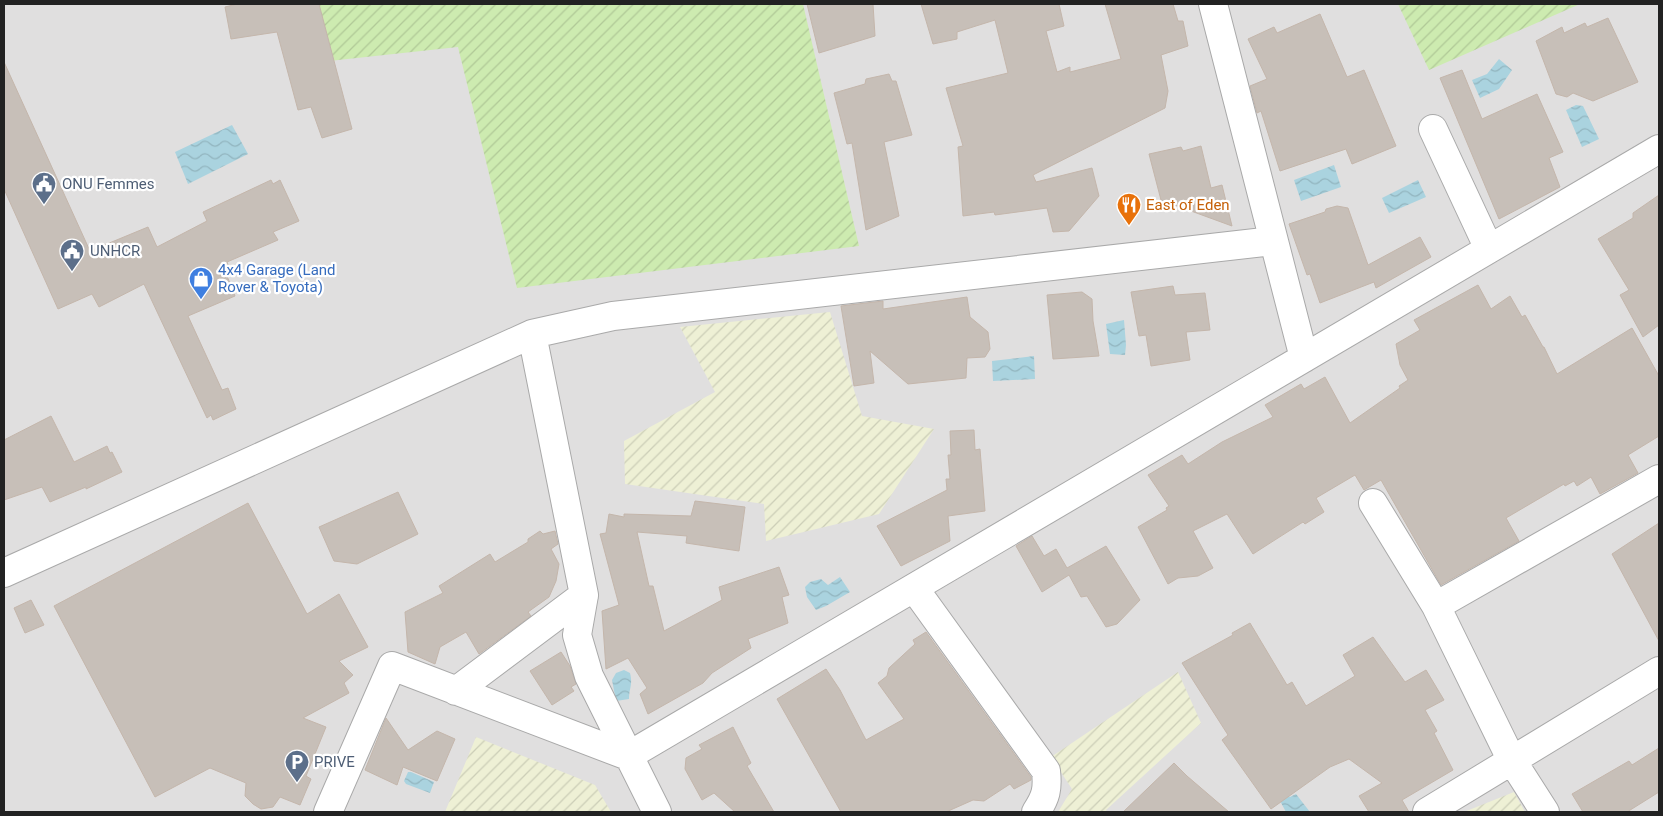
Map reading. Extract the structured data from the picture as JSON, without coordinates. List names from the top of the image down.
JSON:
{
  "places": {
    "public building": ["ONU Femmes", "UNHCR"],
    "restaurant": ["East of Eden"],
    "shop": ["4x4 Garage (Land Rover & Toyota)"],
    "parking": ["PRIVE"]
  }
}
